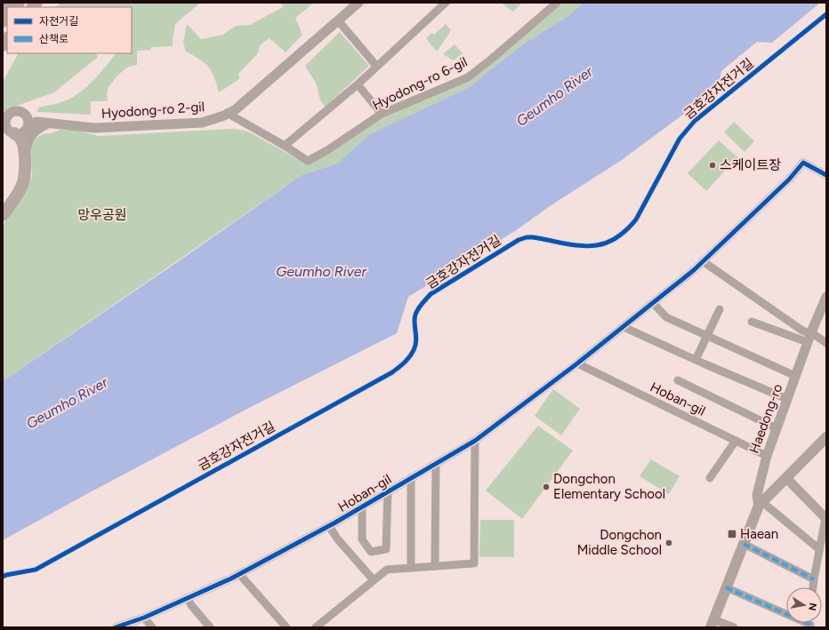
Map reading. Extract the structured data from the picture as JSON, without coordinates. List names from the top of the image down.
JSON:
{
  "streets": {
    "street": [
      "Hyodong-ro 6-gil",
      "Hyodong-ro 2-gil",
      "Hoban-gil",
      "Haedong-ro"
    ],
    "cycle path": ["금호강자전거길"]
  },
  "crossings": [
    ["Hyodong-ro 6-gil", "Hyodong-ro 2-gil"],
    ["Hoban-gil", "Haedong-ro"]
  ],
  "water": ["Geumho River"],
  "parks": ["망우공원"],
  "places": {
    "other": ["스케이트장", "Dongchon Elementary School", "Dongchon Middle School"],
    "transit": ["Haean"]
  },
  "legend": ["자전거길", "산책로"],
  "north": "right"
}
